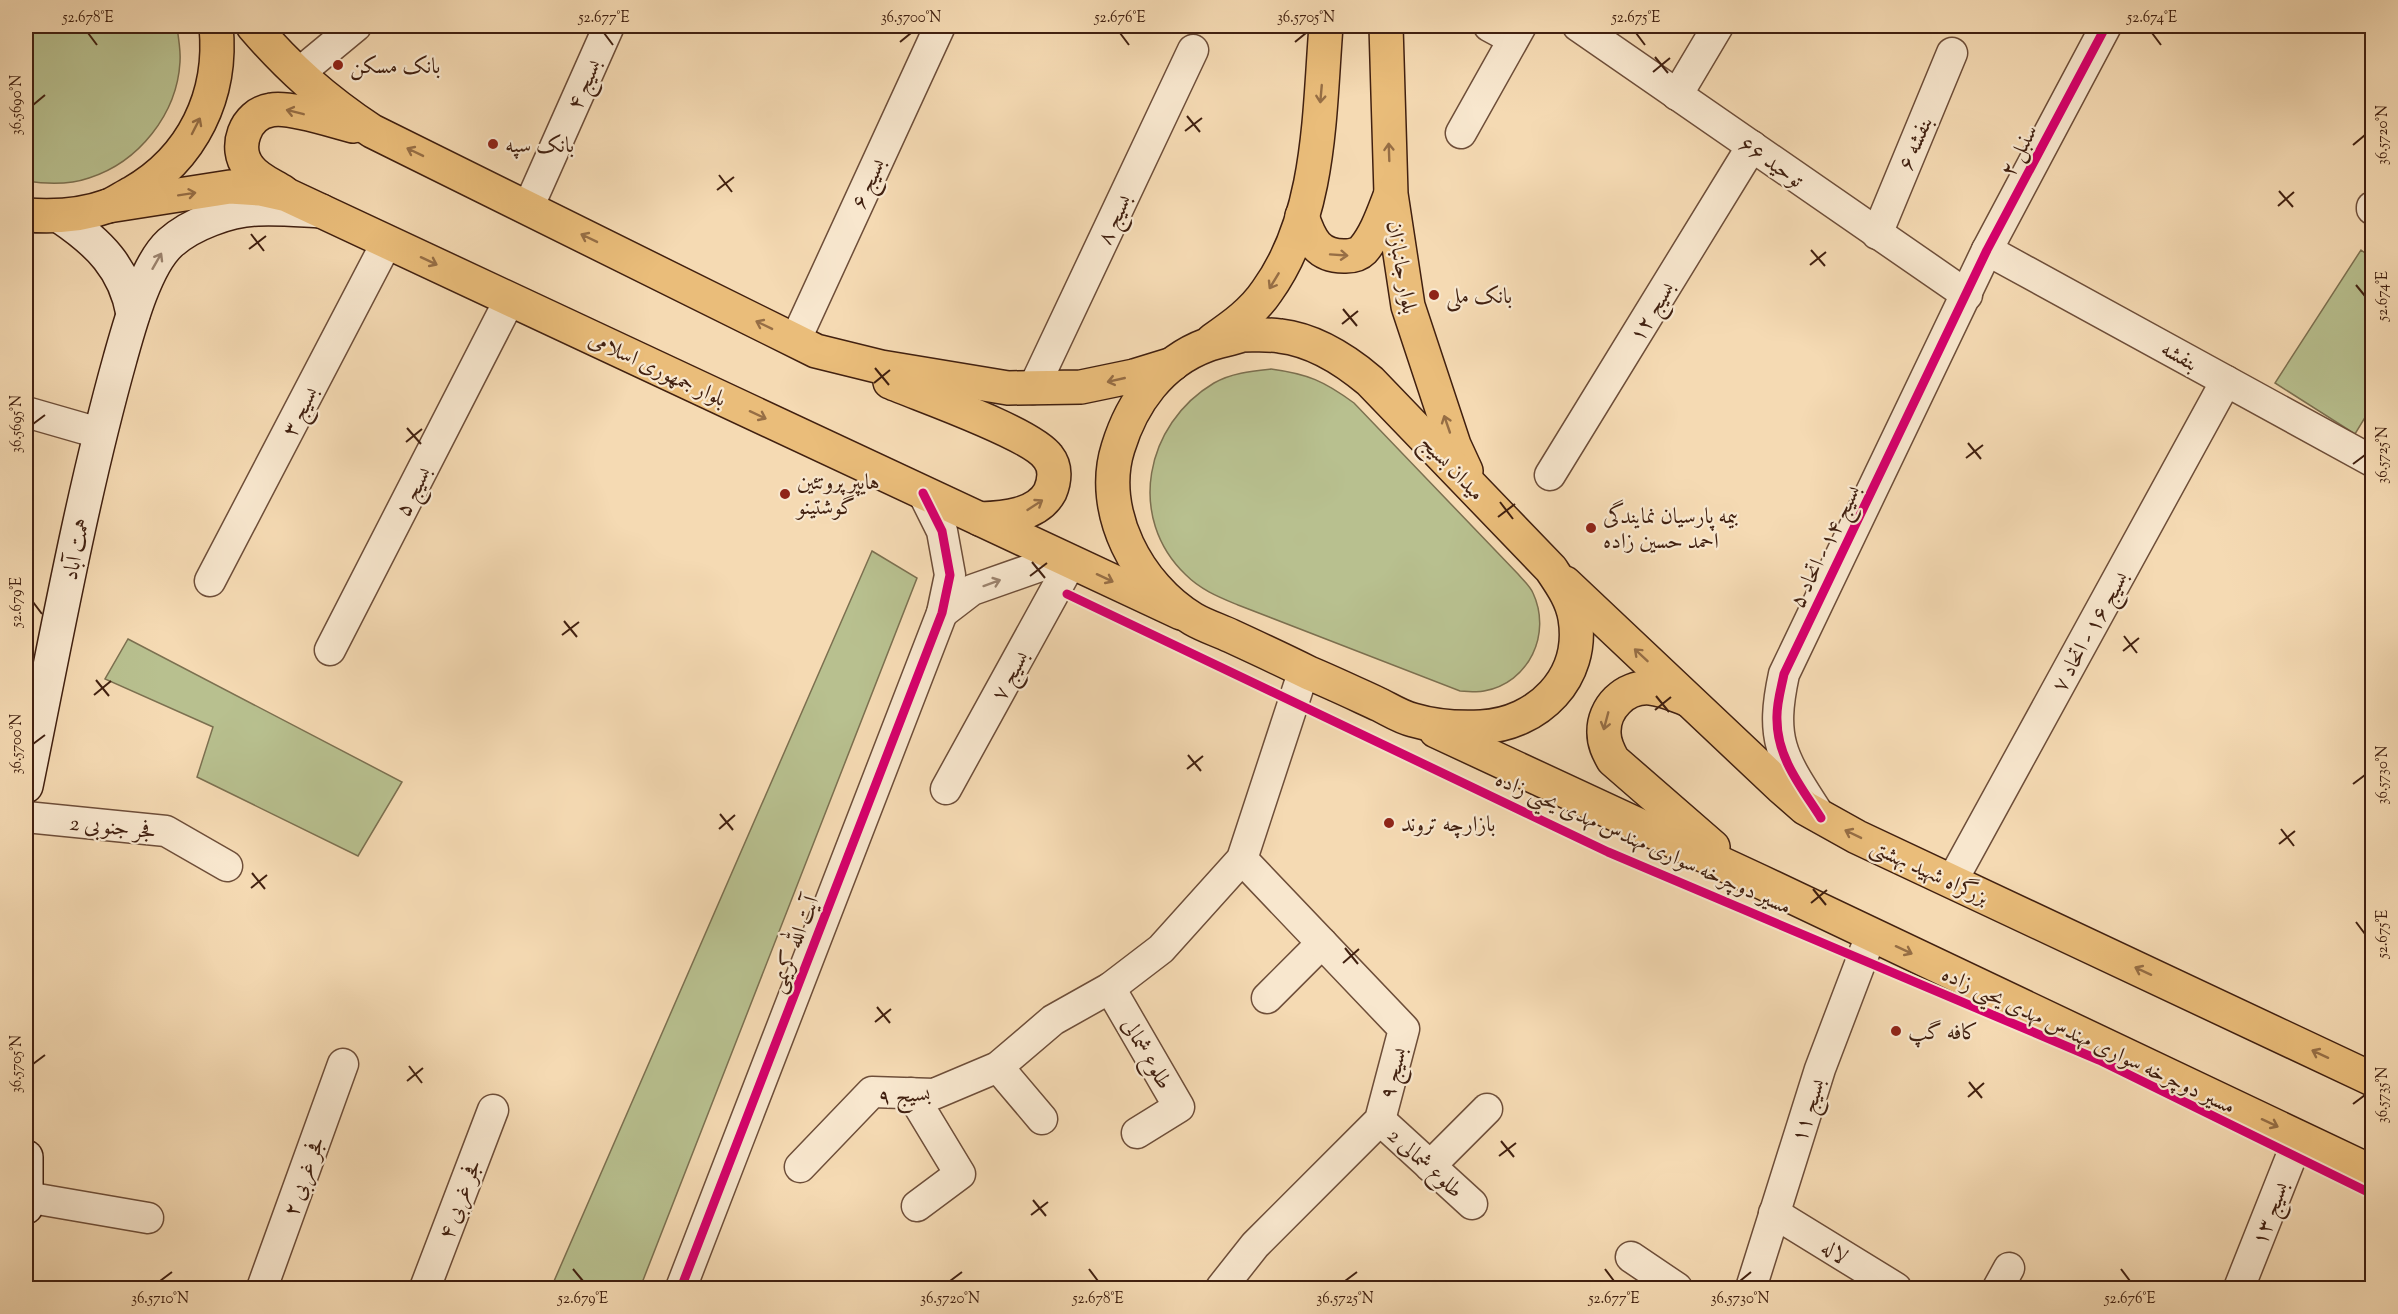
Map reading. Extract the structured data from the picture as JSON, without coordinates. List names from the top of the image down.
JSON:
{
  "streets": {
    "main road": [
      "بلوار جانبازان",
      "بلوار جمهوری اسلامی",
      "میدان بسیج",
      "همت آباد",
      "بزرگراه شهید بهشتی"
    ],
    "street": [
      "بسیج ۴",
      "بنفشه ۶",
      "سنبل ۲",
      "توحید ۶۶",
      "بسیج ۶",
      "بسیج ۸",
      "بسیج ۱۲",
      "بنفشه",
      "بسیج ۳",
      "بسیج ۵",
      "بسیج ۱۴ - اتحاد ۵",
      "بسیج ۱۶ - اتحاد ۷",
      "بسیج ۷",
      "فجر جنوبی 2",
      "آیت الله کریمی",
      "طلوع شمالی",
      "بسیج ۹",
      "بسیج ۱۱",
      "طلوع شمالی 2",
      "فجر غربی ۲",
      "فجر غربی ۴",
      "بسیج ۱۳",
      "لاله"
    ],
    "cycle path": ["مسیر دوچرخه سواری مهندس مهدی یحیی زاده"]
  },
  "crossings": [
    ["بنفشه ۶", "توحید ۶۶"],
    ["سنبل ۲", "توحید ۶۶"],
    ["سنبل ۲", "بنفشه"],
    ["سنبل ۲", "بسیج ۱۴ - اتحاد ۵"],
    ["توحید ۶۶", "بسیج ۱۲"],
    ["توحید ۶۶", "بسیج ۱۴ - اتحاد ۵"],
    ["بلوار جانبازان", "میدان بسیج"],
    ["بنفشه", "بسیج ۱۶ - اتحاد ۷"],
    ["بلوار جمهوری اسلامی", "بسیج ۳"],
    ["بلوار جمهوری اسلامی", "میدان بسیج"],
    ["بلوار جمهوری اسلامی", "بسیج ۵"],
    ["بلوار جمهوری اسلامی", "همت آباد"],
    ["بلوار جمهوری اسلامی", "بسیج ۷"],
    ["بلوار جمهوری اسلامی", "آیت الله کریمی"],
    ["میدان بسیج", "بزرگراه شهید بهشتی"],
    ["میدان بسیج", "بسیج ۹"],
    ["بسیج ۱۴ - اتحاد ۵", "بزرگراه شهید بهشتی"],
    ["بسیج ۱۶ - اتحاد ۷", "بزرگراه شهید بهشتی"],
    ["طلوع شمالی", "بسیج ۹"],
    ["بسیج ۹", "طلوع شمالی 2"],
    ["بسیج ۱۱", "لاله"]
  ],
  "places": [
    "بانک مسکن",
    "بانک سپه",
    "بانک ملی",
    "هایپر پروتئین گوشتینو",
    "بیمه پارسیان نمایندگی احمد حسین زاده",
    "بازارچه تروند",
    "کافه گپ"
  ],
  "coordinates": [
    "52.678°E",
    "52.677°E",
    "36.5700°N",
    "52.676°E",
    "36.5705°N",
    "52.675°E",
    "52.674°E",
    "36.5690°N",
    "36.5720°N",
    "36.5695°N",
    "36.5725°N",
    "52.679°E",
    "36.5730°N",
    "36.5735°N",
    "36.5710°N"
  ]
}
